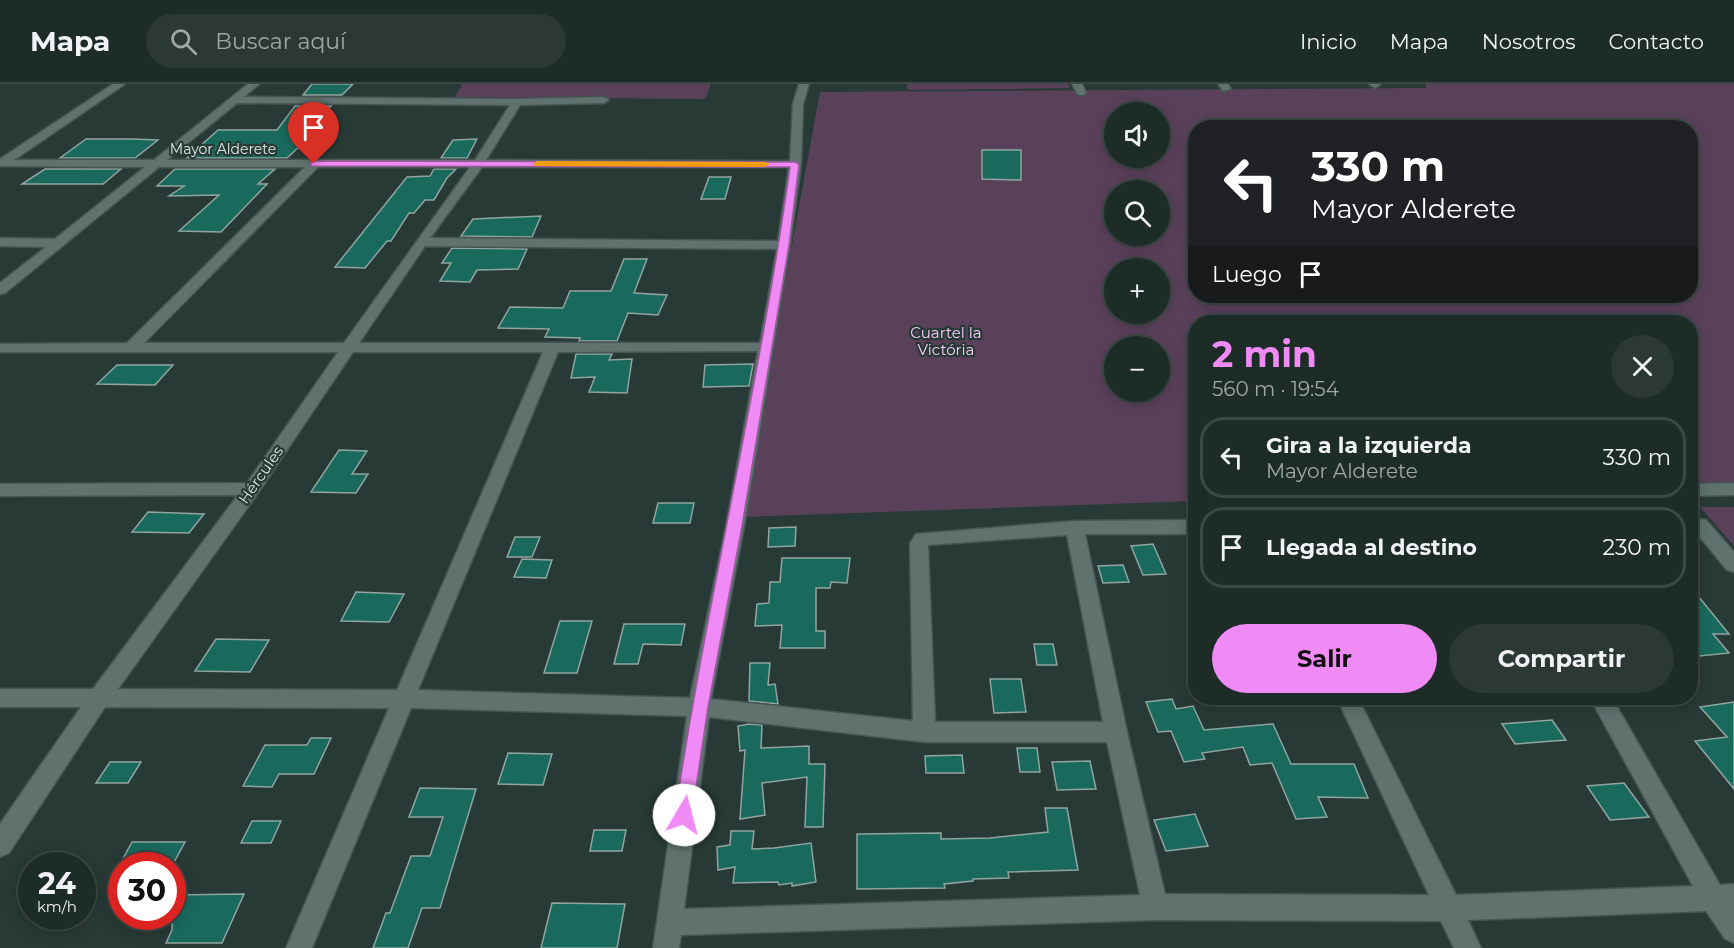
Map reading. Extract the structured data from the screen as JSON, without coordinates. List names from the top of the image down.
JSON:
{
  "streets": {
    "street": ["Mayor Alderete", "Hércules"]
  },
  "crossings": [
    ["Mayor Alderete", "Hércules"]
  ],
  "parks": ["Cuartel la Victória"],
  "page": {
    "header": "Mapa",
    "search": "Buscar aquí",
    "nav": [
      "Inicio",
      "Mapa",
      "Nosotros",
      "Contacto"
    ],
    "map_buttons": ["+", "−"],
    "turn": ["330 m", "Mayor Alderete"],
    "then": "Luego",
    "heading": ["2 min", "560 m · 19:54"],
    "list": [
      {
        "name": "Gira a la izquierda",
        "note": "Mayor Alderete",
        "value": "330 m"
      },
      {
        "name": "Llegada al destino",
        "value": "230 m"
      }
    ],
    "buttons": ["Salir", "Compartir"],
    "speed": "24 km/h",
    "limit": "30"
  }
}
